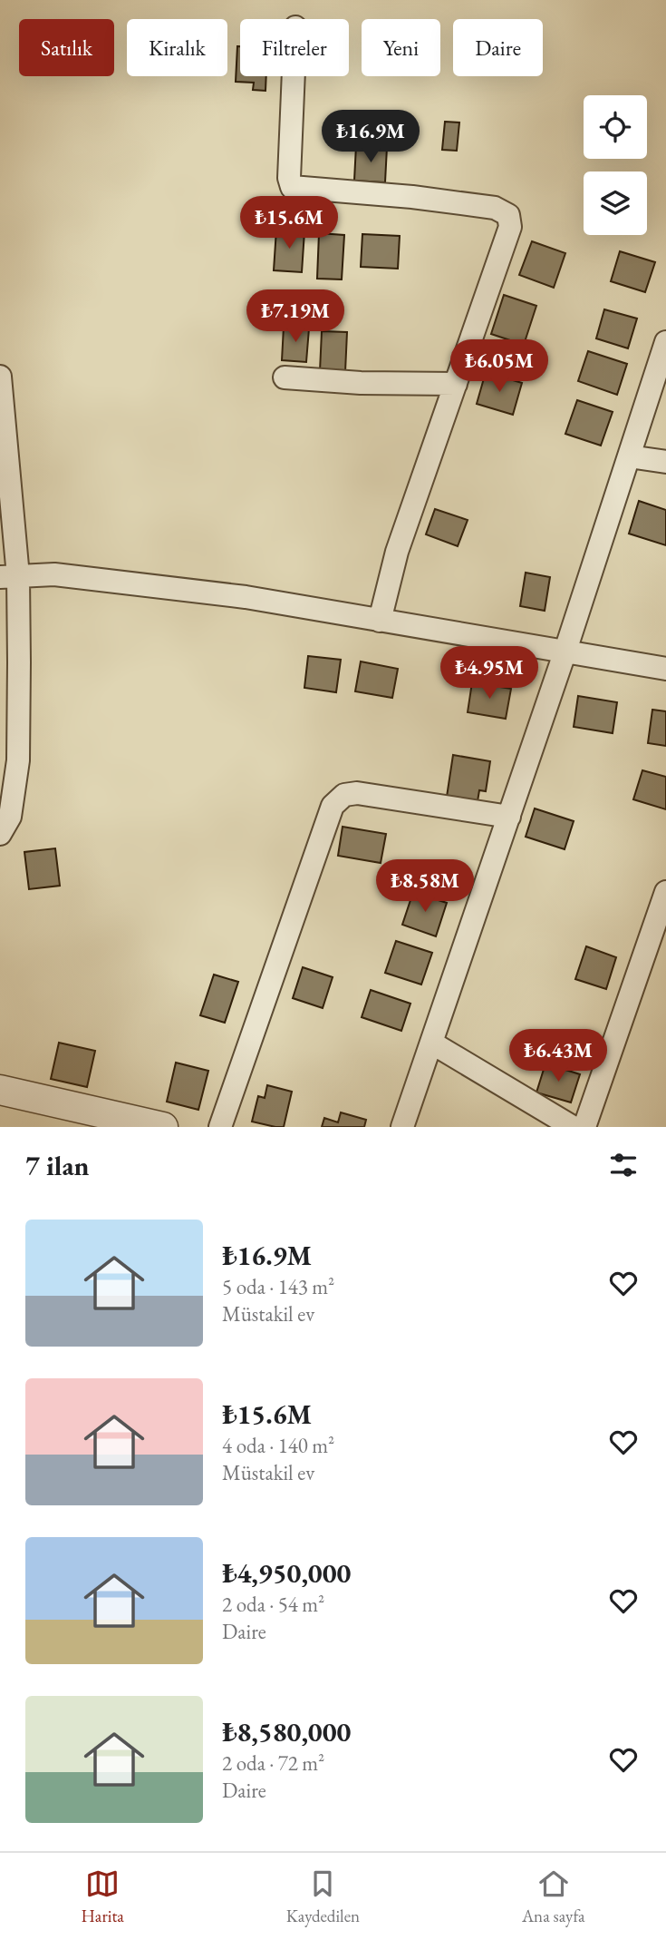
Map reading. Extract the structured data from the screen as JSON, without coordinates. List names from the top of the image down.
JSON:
{
  "page": {
    "chip": [
      "Satılık",
      "Kiralık",
      "Filtreler",
      "Yeni",
      "Daire"
    ],
    "price": [
      "₺16.9M",
      "₺15.6M",
      "₺7.19M",
      "₺6.05M",
      "₺4.95M",
      "₺8.58M",
      "₺6.43M"
    ],
    "heading": "7 ilan",
    "list": [
      {
        "name": "₺16.9M",
        "note": "5 oda · 143 m² · Müstakil ev"
      },
      {
        "name": "₺15.6M",
        "note": "4 oda · 140 m² · Müstakil ev"
      },
      {
        "name": "₺4,950,000",
        "note": "2 oda · 54 m² · Daire"
      },
      {
        "name": "₺8,580,000",
        "note": "2 oda · 72 m² · Daire"
      }
    ],
    "tabs": ["Harita", "Kaydedilen", "Ana sayfa"]
  }
}
